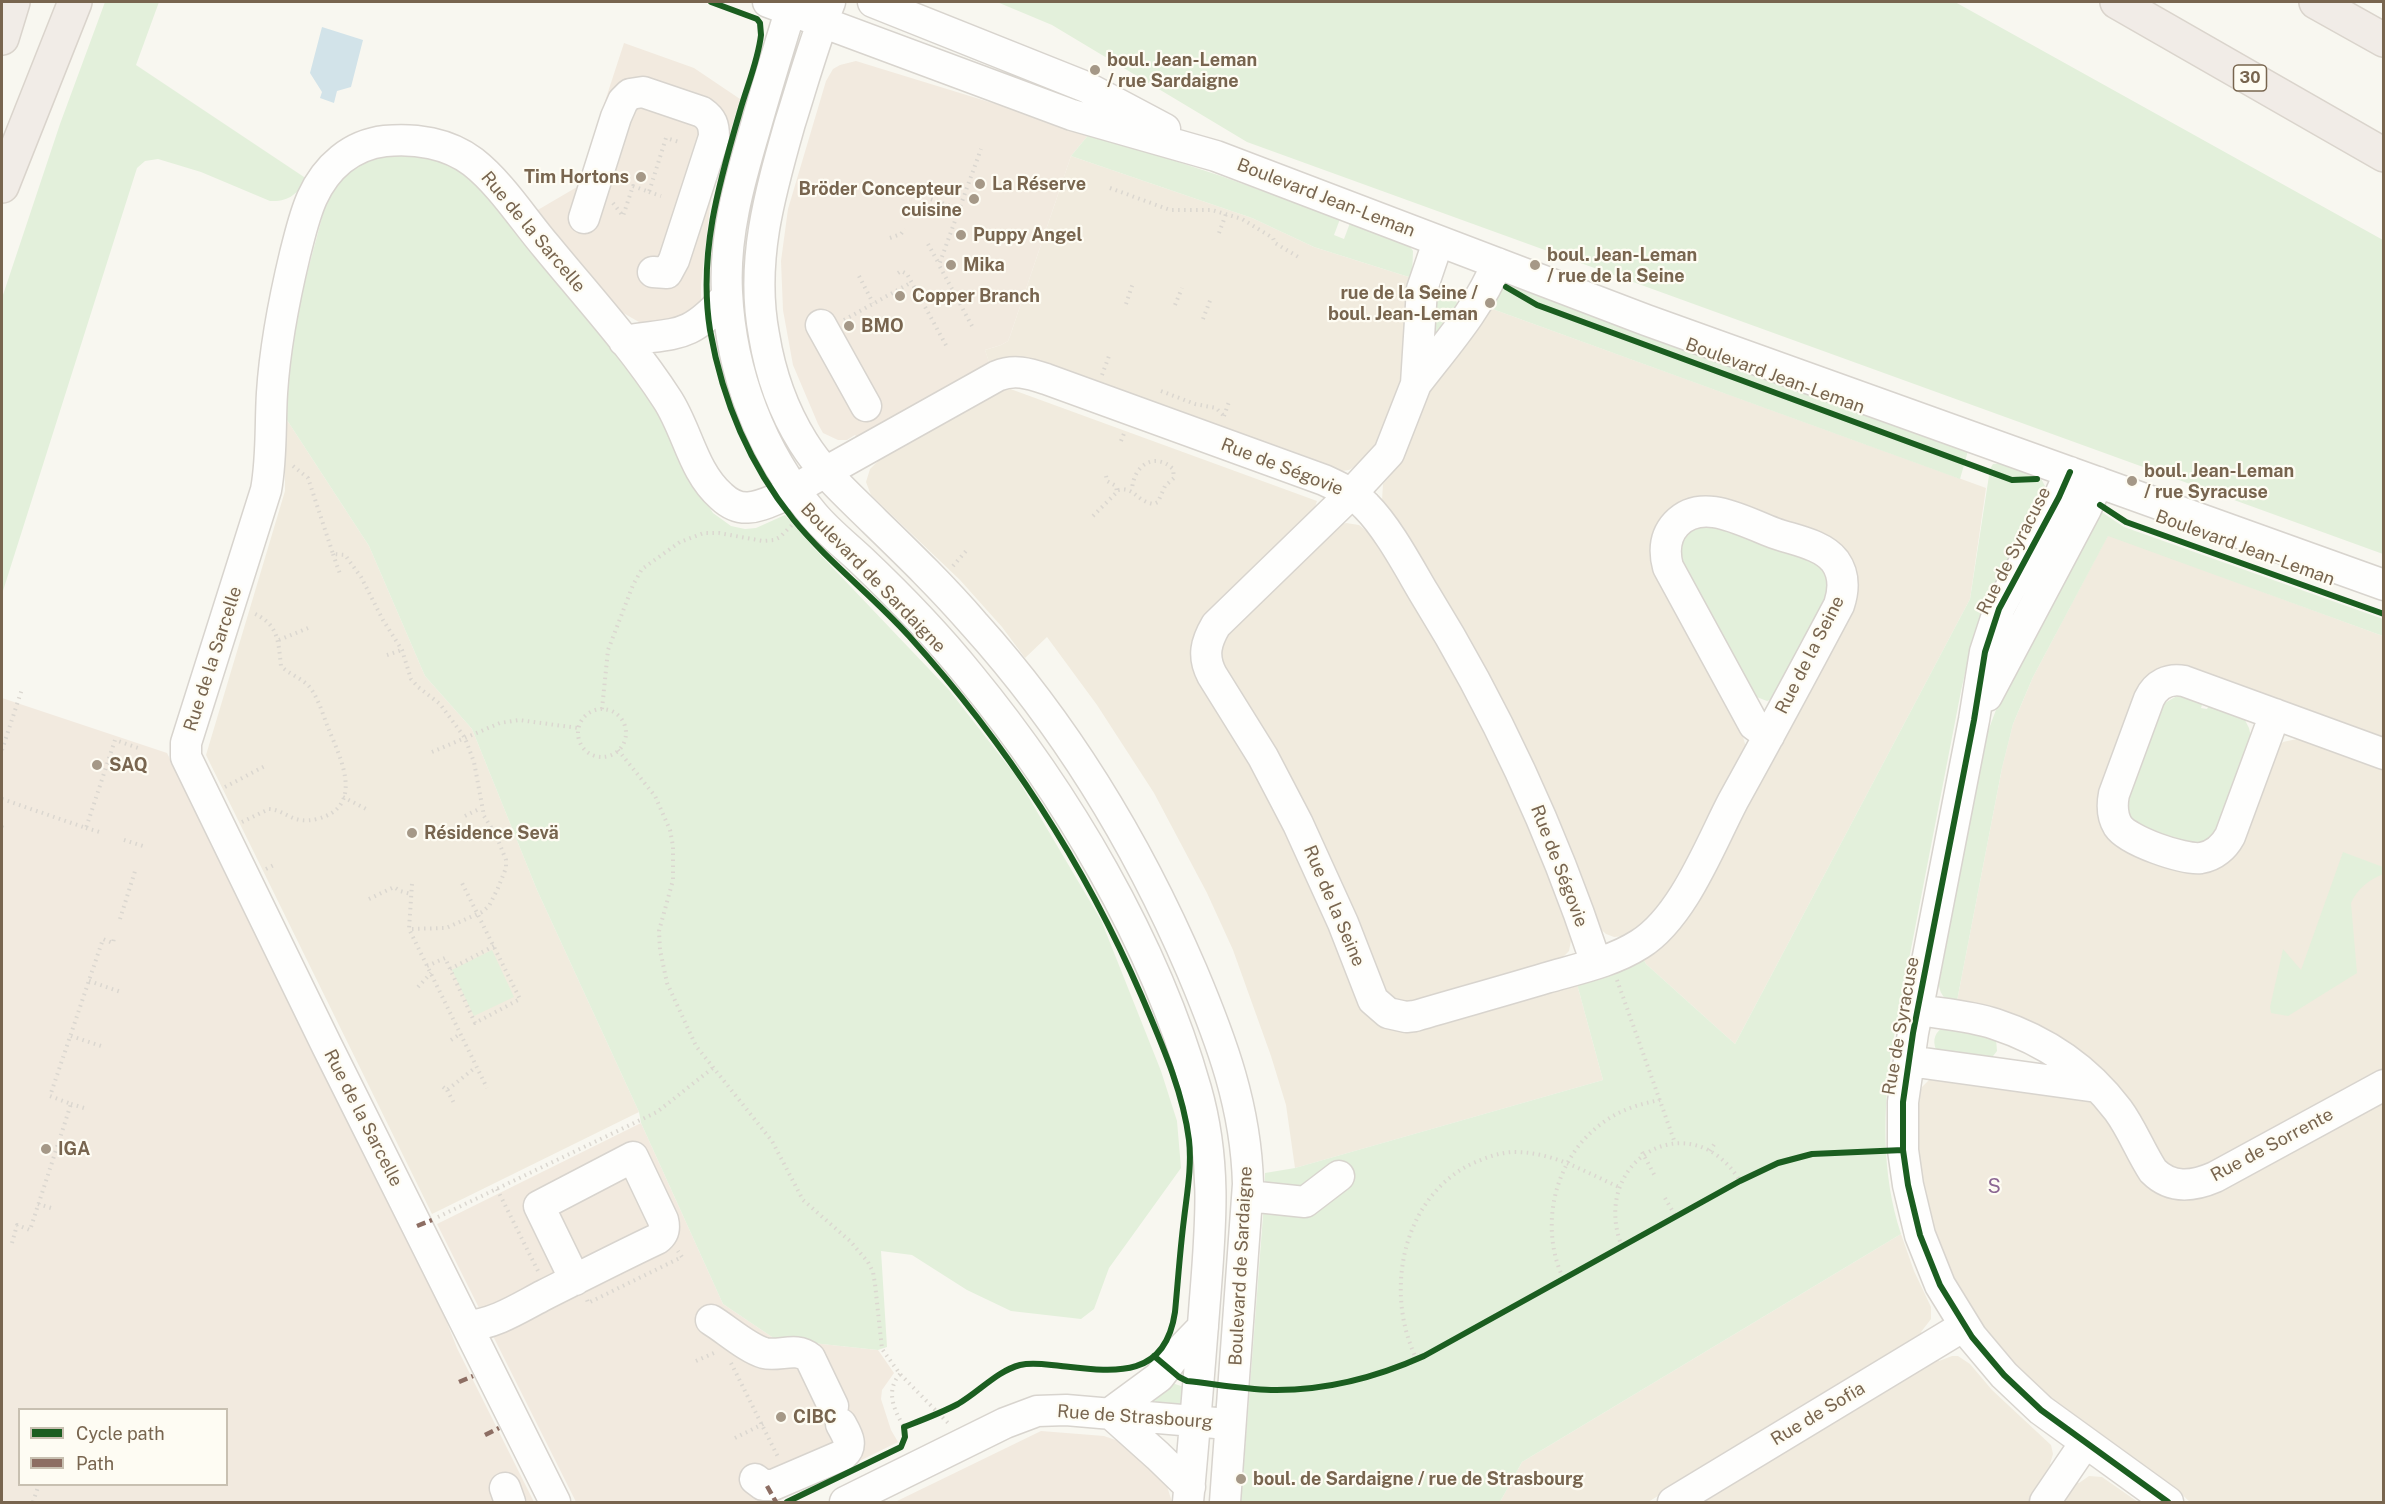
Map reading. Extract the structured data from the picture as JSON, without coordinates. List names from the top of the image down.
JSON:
{
  "streets": {
    "highway": ["30"],
    "street": [
      "Boulevard Jean-Leman",
      "Rue de la Sarcelle",
      "Rue de Ségovie",
      "Rue de Syracuse",
      "Boulevard de Sardaigne",
      "Rue de la Seine",
      "Rue de Sorrente",
      "Rue de Sofia",
      "Rue de Strasbourg"
    ]
  },
  "crossings": [
    ["Boulevard Jean-Leman", "Rue de Syracuse"],
    ["Boulevard Jean-Leman", "Boulevard de Sardaigne"],
    ["Boulevard Jean-Leman", "Rue de la Seine"],
    ["Rue de la Sarcelle", "Rue de Ségovie"],
    ["Rue de la Sarcelle", "Boulevard de Sardaigne"],
    ["Rue de Ségovie", "Boulevard de Sardaigne"],
    ["Rue de Ségovie", "Rue de la Seine"],
    ["Rue de Syracuse", "Rue de Sorrente"],
    ["Rue de Syracuse", "Rue de Sofia"],
    ["Boulevard de Sardaigne", "Rue de Strasbourg"]
  ],
  "districts": ["S"],
  "places": [
    "boul. Jean-Leman / rue Sardaigne",
    "Tim Hortons",
    "La Réserve",
    "Bröder Concepteur cuisine",
    "Puppy Angel",
    "Mika",
    "boul. Jean-Leman / rue de la Seine",
    "Copper Branch",
    "rue de la Seine / boul. Jean-Leman",
    "BMO",
    "boul. Jean-Leman / rue Syracuse",
    "SAQ",
    "Résidence Sevä",
    "IGA",
    "CIBC",
    "boul. de Sardaigne / rue de Strasbourg"
  ],
  "legend": ["Cycle path", "Path"]
}
